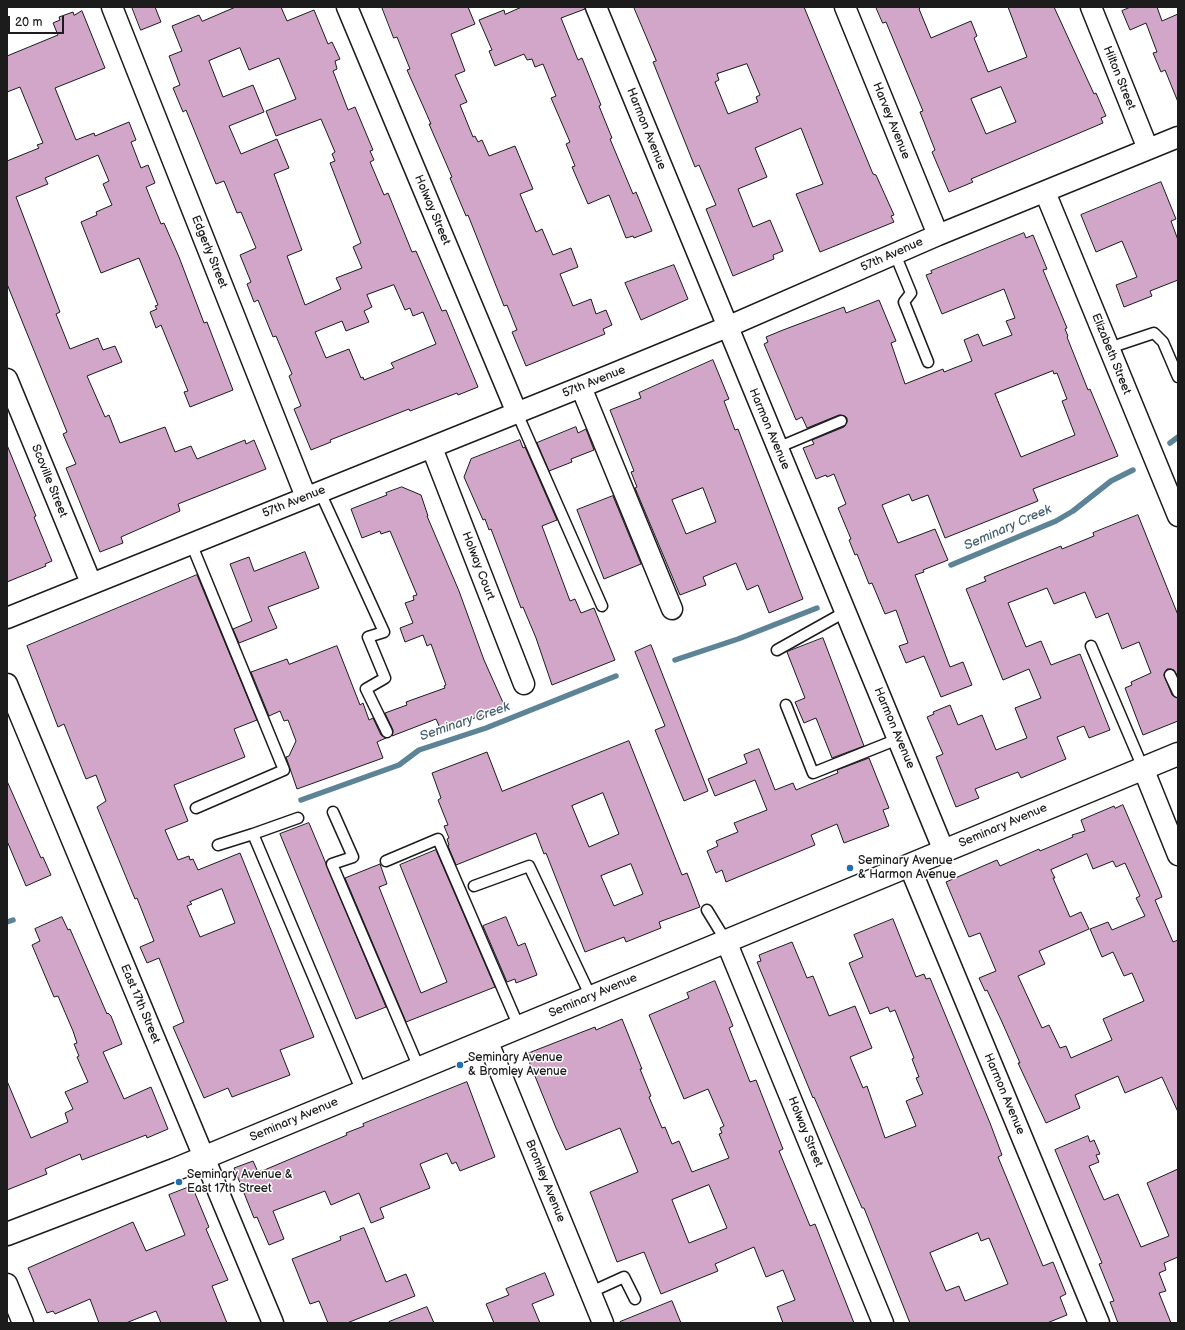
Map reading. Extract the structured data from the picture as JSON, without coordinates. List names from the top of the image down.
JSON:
{
  "streets": {
    "street": [
      "Hilton Street",
      "Harvey Avenue",
      "Harmon Avenue",
      "Holway Street",
      "Edgerly Street",
      "57th Avenue",
      "Elizabeth Street",
      "Scoville Street",
      "Holway Court",
      "Seminary Avenue",
      "East 17th Street",
      "Bromley Avenue"
    ]
  },
  "crossings": [
    ["Hilton Street", "57th Avenue"],
    ["Harvey Avenue", "57th Avenue"],
    ["Harmon Avenue", "57th Avenue"],
    ["Harmon Avenue", "Seminary Avenue"],
    ["Holway Street", "57th Avenue"],
    ["Holway Street", "Seminary Avenue"],
    ["Edgerly Street", "57th Avenue"],
    ["57th Avenue", "Elizabeth Street"],
    ["57th Avenue", "Scoville Street"],
    ["57th Avenue", "Holway Court"],
    ["Seminary Avenue", "East 17th Street"],
    ["Seminary Avenue", "Bromley Avenue"]
  ],
  "water": ["Seminary Creek"],
  "places": ["Seminary Avenue & Harmon Avenue", "Seminary Avenue & Bromley Avenue", "Seminary Avenue & East 17th Street"],
  "scale_bar": "20 m"
}
